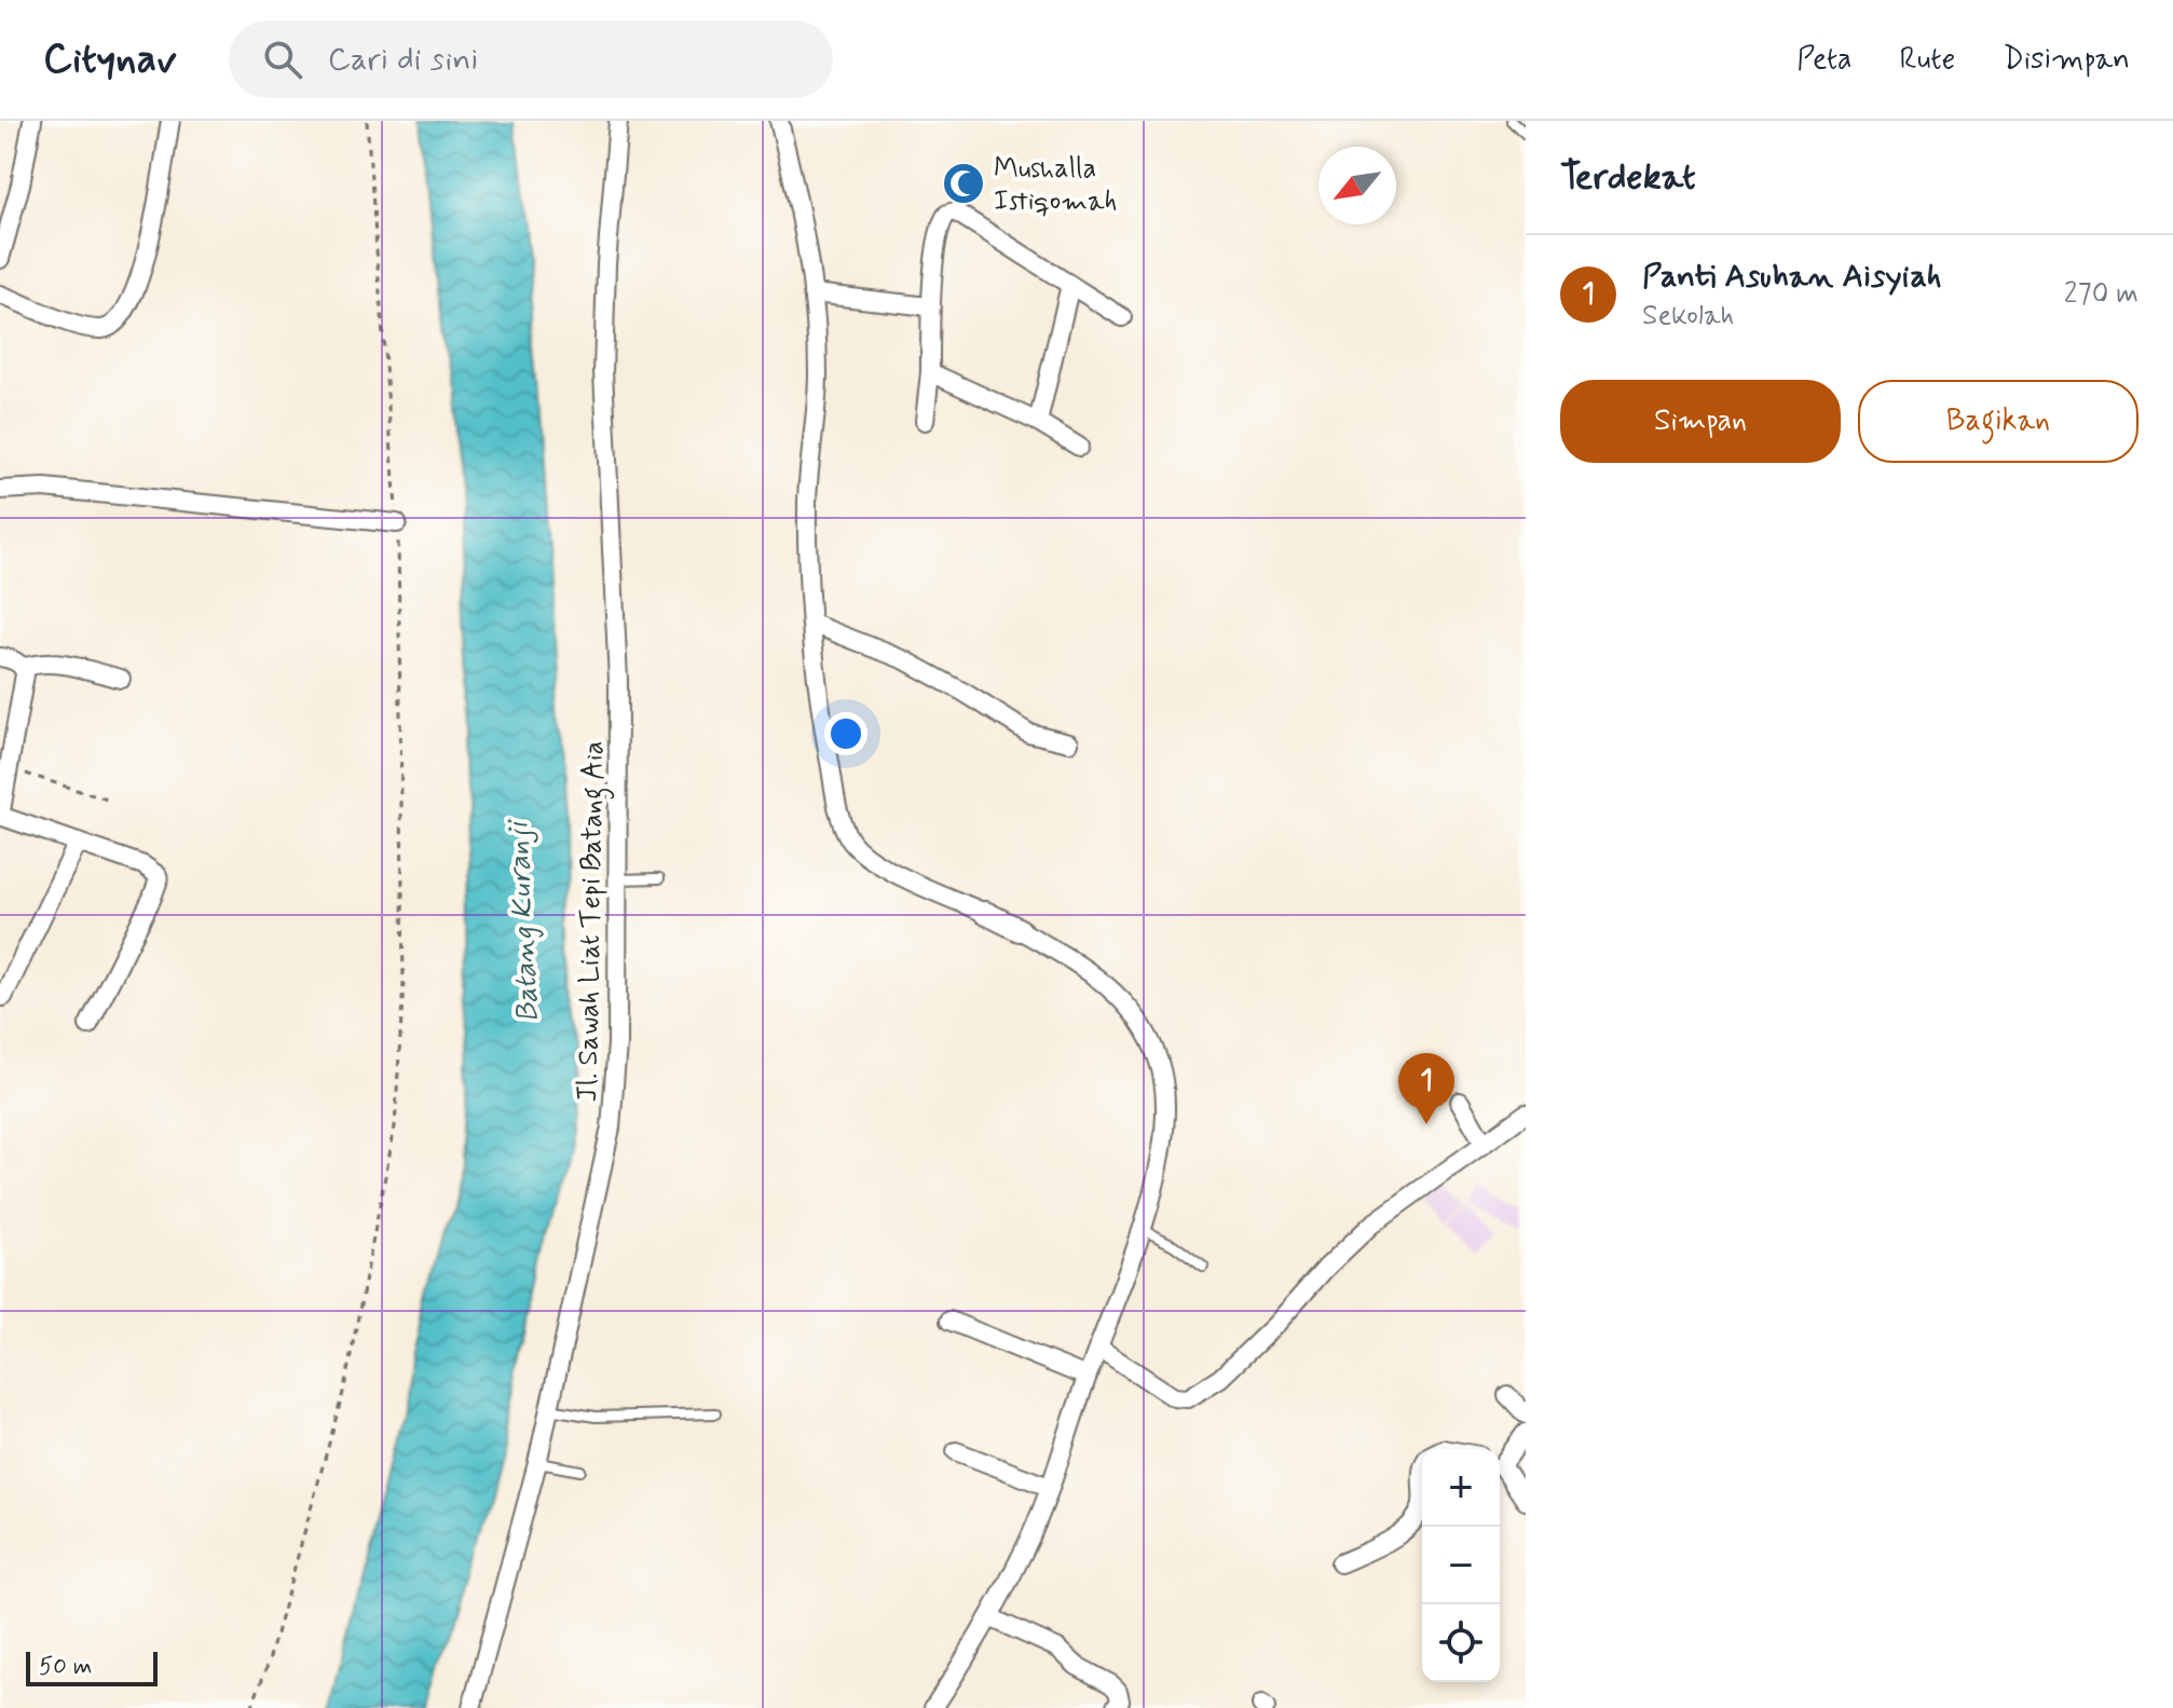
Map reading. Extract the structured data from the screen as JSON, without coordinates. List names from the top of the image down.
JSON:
{
  "streets": {
    "street": ["Jl. Sawah Liat Tepi Batang Aia"]
  },
  "water": ["Batang Kuranji"],
  "places": {
    "mosque": ["Mushalla Istiqomah"]
  },
  "scale_bar": "50 m",
  "north": "bottom left",
  "page": {
    "header": "Citynav",
    "search": "Cari di sini",
    "nav": ["Peta", "Rute", "Disimpan"],
    "heading": "Terdekat",
    "list": [
      {
        "mark": "1",
        "name": "Panti Asuhan Aisyiah",
        "note": "Sekolah",
        "value": "270 m"
      }
    ],
    "buttons": ["Simpan", "Bagikan"],
    "pins": "1",
    "map_buttons": ["+", "−"],
    "scale": "50 m"
  }
}
